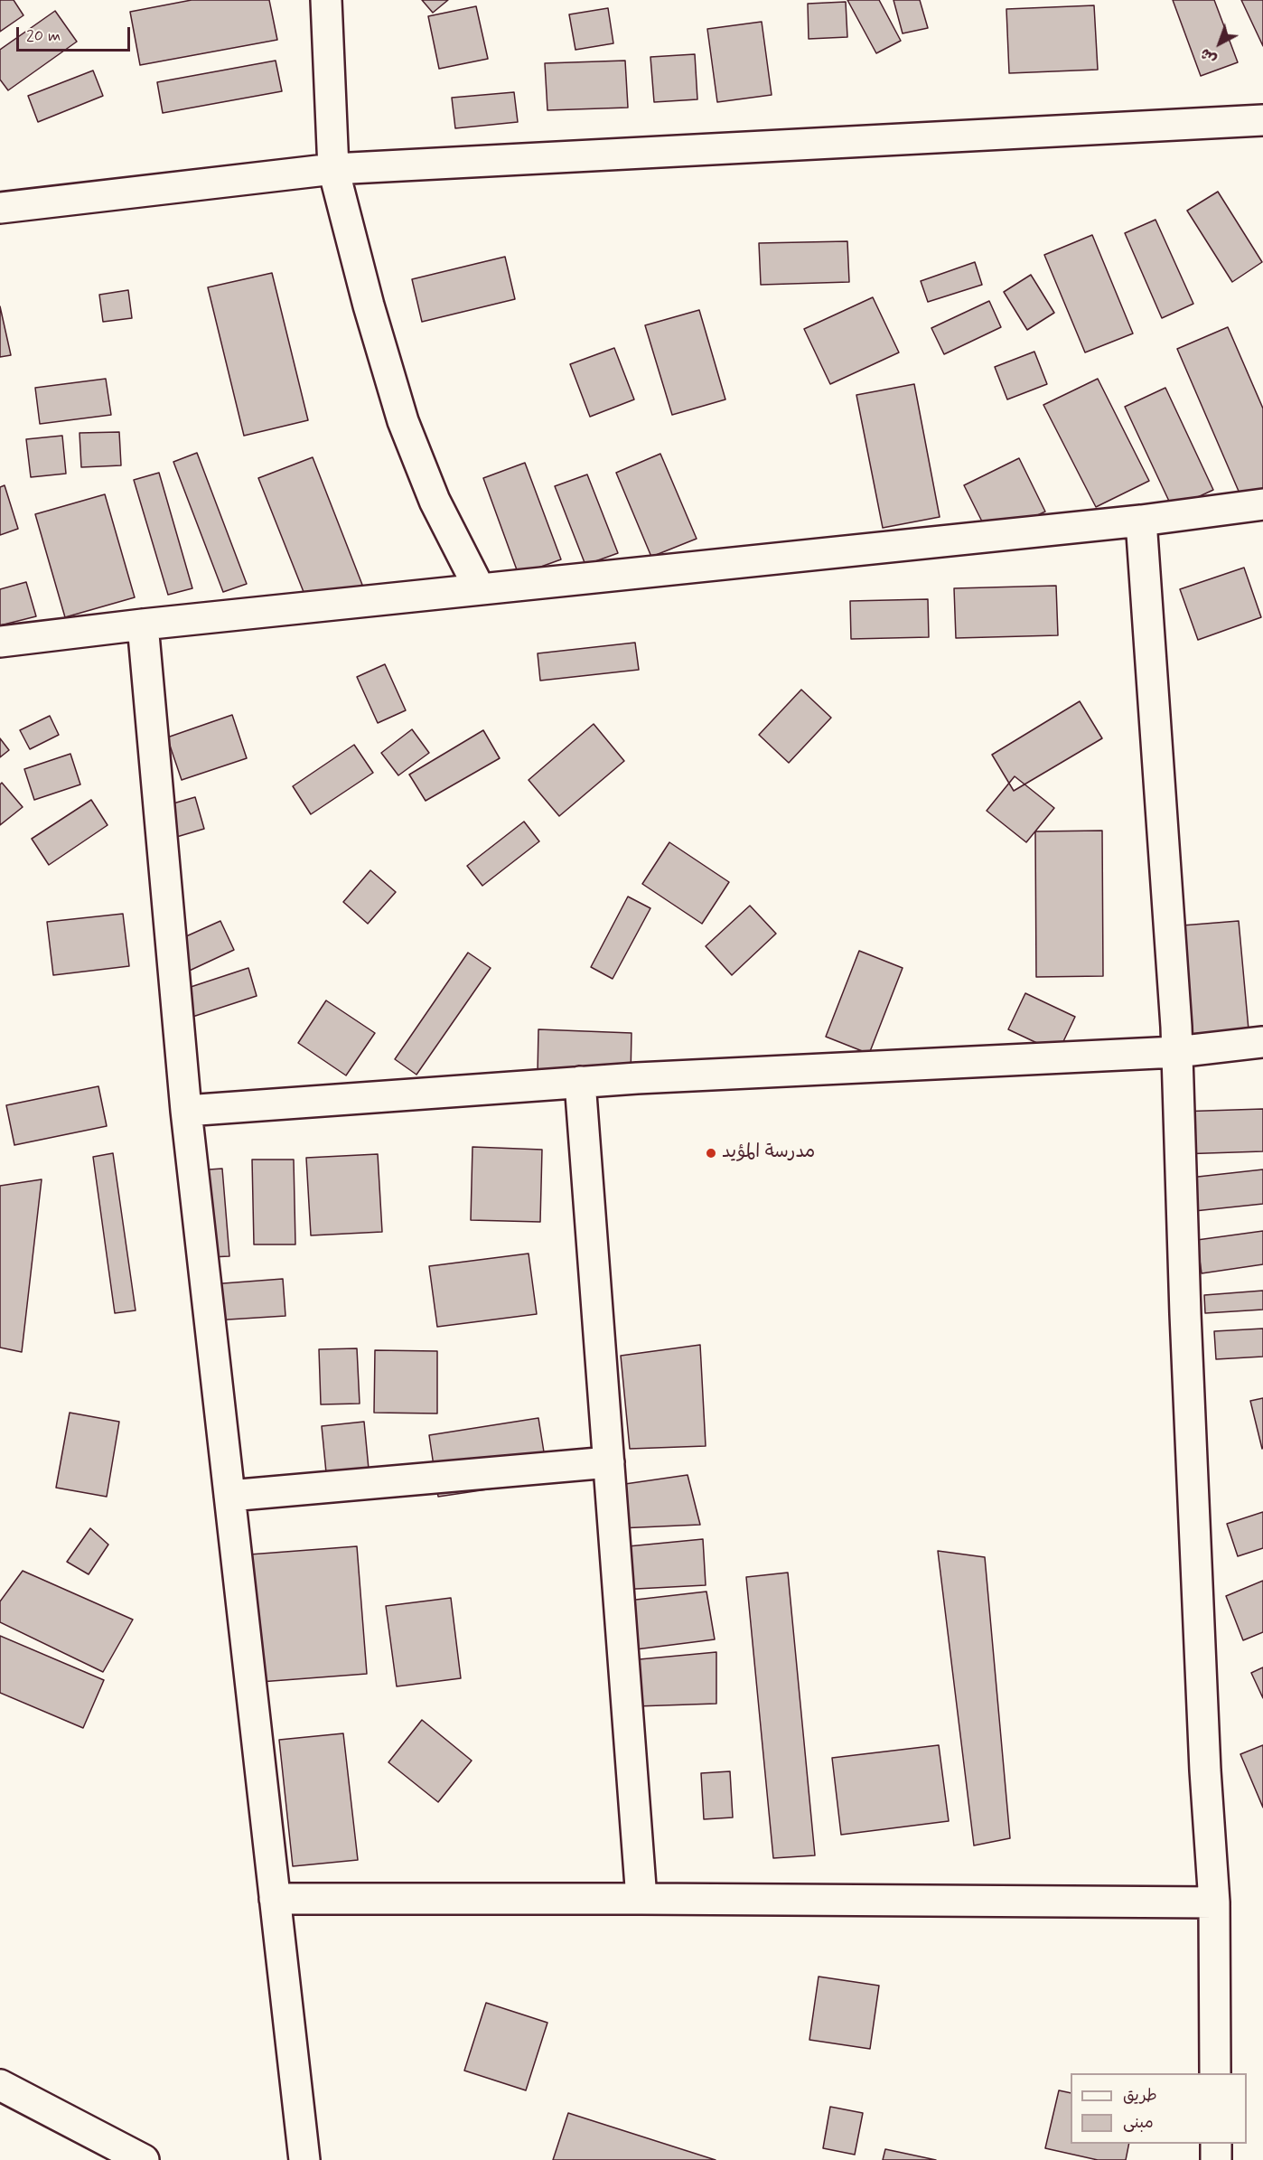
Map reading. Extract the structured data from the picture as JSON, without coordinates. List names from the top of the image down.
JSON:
{
  "places": ["مدرسة المؤيد"],
  "legend": ["طريق", "مبنى"],
  "scale_bar": "20 m",
  "north": "bottom left"
}
